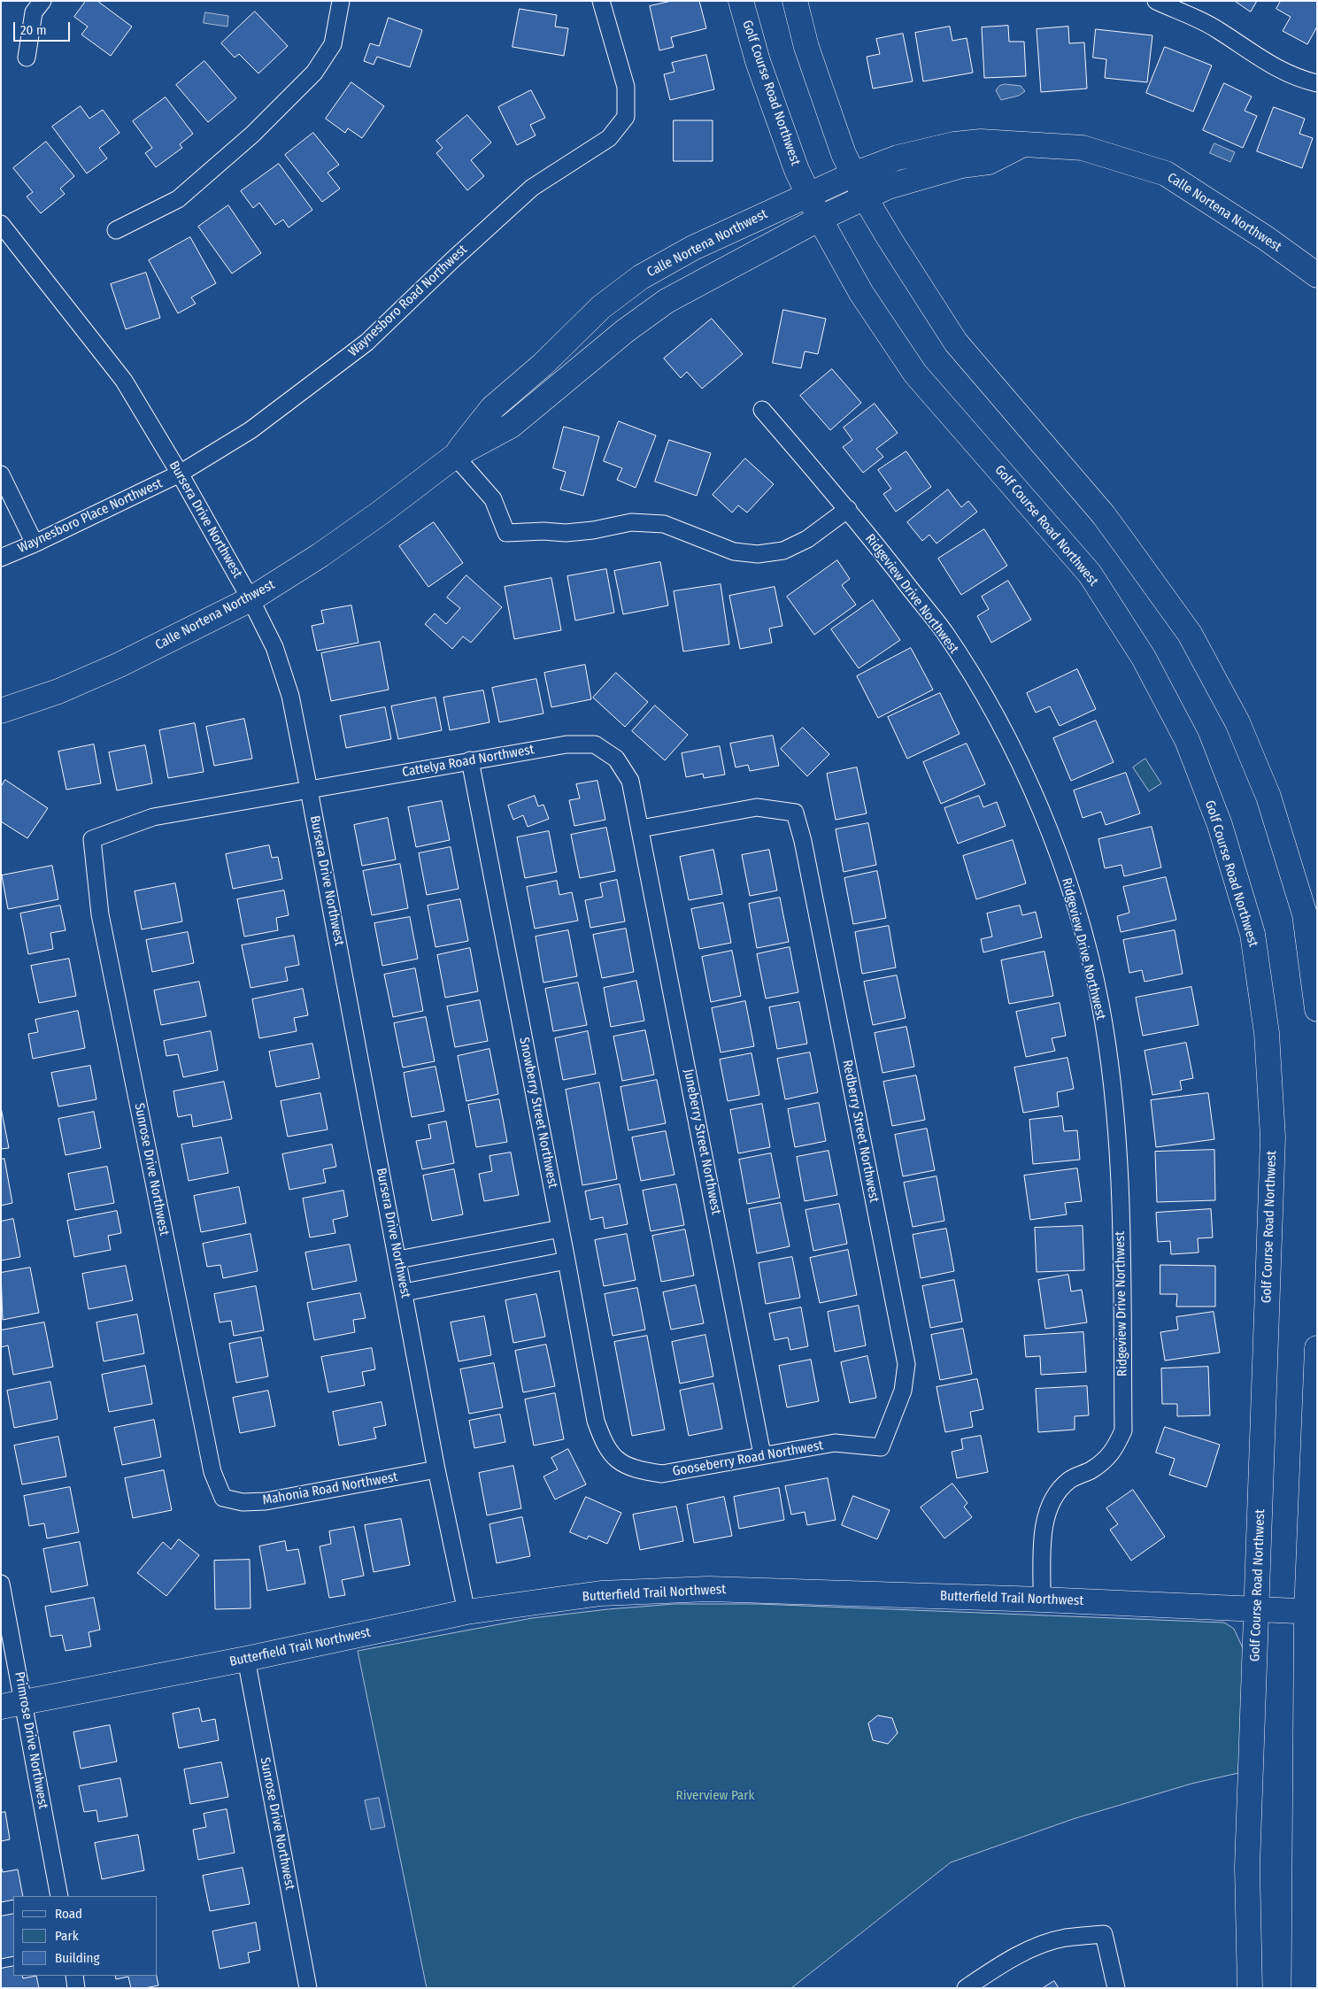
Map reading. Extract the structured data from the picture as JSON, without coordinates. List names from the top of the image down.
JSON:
{
  "streets": {
    "main road": ["Golf Course Road Northwest", "Calle Nortena Northwest", "Butterfield Trail Northwest"],
    "street": [
      "Waynesboro Road Northwest",
      "Waynesboro Place Northwest",
      "Bursera Drive Northwest",
      "Ridgeview Drive Northwest",
      "Cattelya Road Northwest",
      "Snowberry Street Northwest",
      "Redberry Street Northwest",
      "Juneberry Street Northwest",
      "Sunrose Drive Northwest",
      "Gooseberry Road Northwest",
      "Mahonia Road Northwest",
      "Primrose Drive Northwest"
    ]
  },
  "crossings": [
    ["Golf Course Road Northwest", "Calle Nortena Northwest"],
    ["Golf Course Road Northwest", "Butterfield Trail Northwest"],
    ["Calle Nortena Northwest", "Bursera Drive Northwest"],
    ["Waynesboro Road Northwest", "Waynesboro Place Northwest"],
    ["Waynesboro Road Northwest", "Bursera Drive Northwest"],
    ["Waynesboro Place Northwest", "Bursera Drive Northwest"],
    ["Bursera Drive Northwest", "Cattelya Road Northwest"],
    ["Bursera Drive Northwest", "Mahonia Road Northwest"],
    ["Bursera Drive Northwest", "Butterfield Trail Northwest"],
    ["Ridgeview Drive Northwest", "Butterfield Trail Northwest"],
    ["Cattelya Road Northwest", "Snowberry Street Northwest"],
    ["Cattelya Road Northwest", "Redberry Street Northwest"],
    ["Cattelya Road Northwest", "Juneberry Street Northwest"],
    ["Cattelya Road Northwest", "Sunrose Drive Northwest"],
    ["Snowberry Street Northwest", "Gooseberry Road Northwest"],
    ["Redberry Street Northwest", "Juneberry Street Northwest"],
    ["Redberry Street Northwest", "Gooseberry Road Northwest"],
    ["Juneberry Street Northwest", "Gooseberry Road Northwest"],
    ["Sunrose Drive Northwest", "Mahonia Road Northwest"],
    ["Sunrose Drive Northwest", "Butterfield Trail Northwest"],
    ["Butterfield Trail Northwest", "Primrose Drive Northwest"]
  ],
  "parks": ["Riverview Park"],
  "legend": ["Road", "Park", "Building"],
  "scale_bar": "20 m"
}
